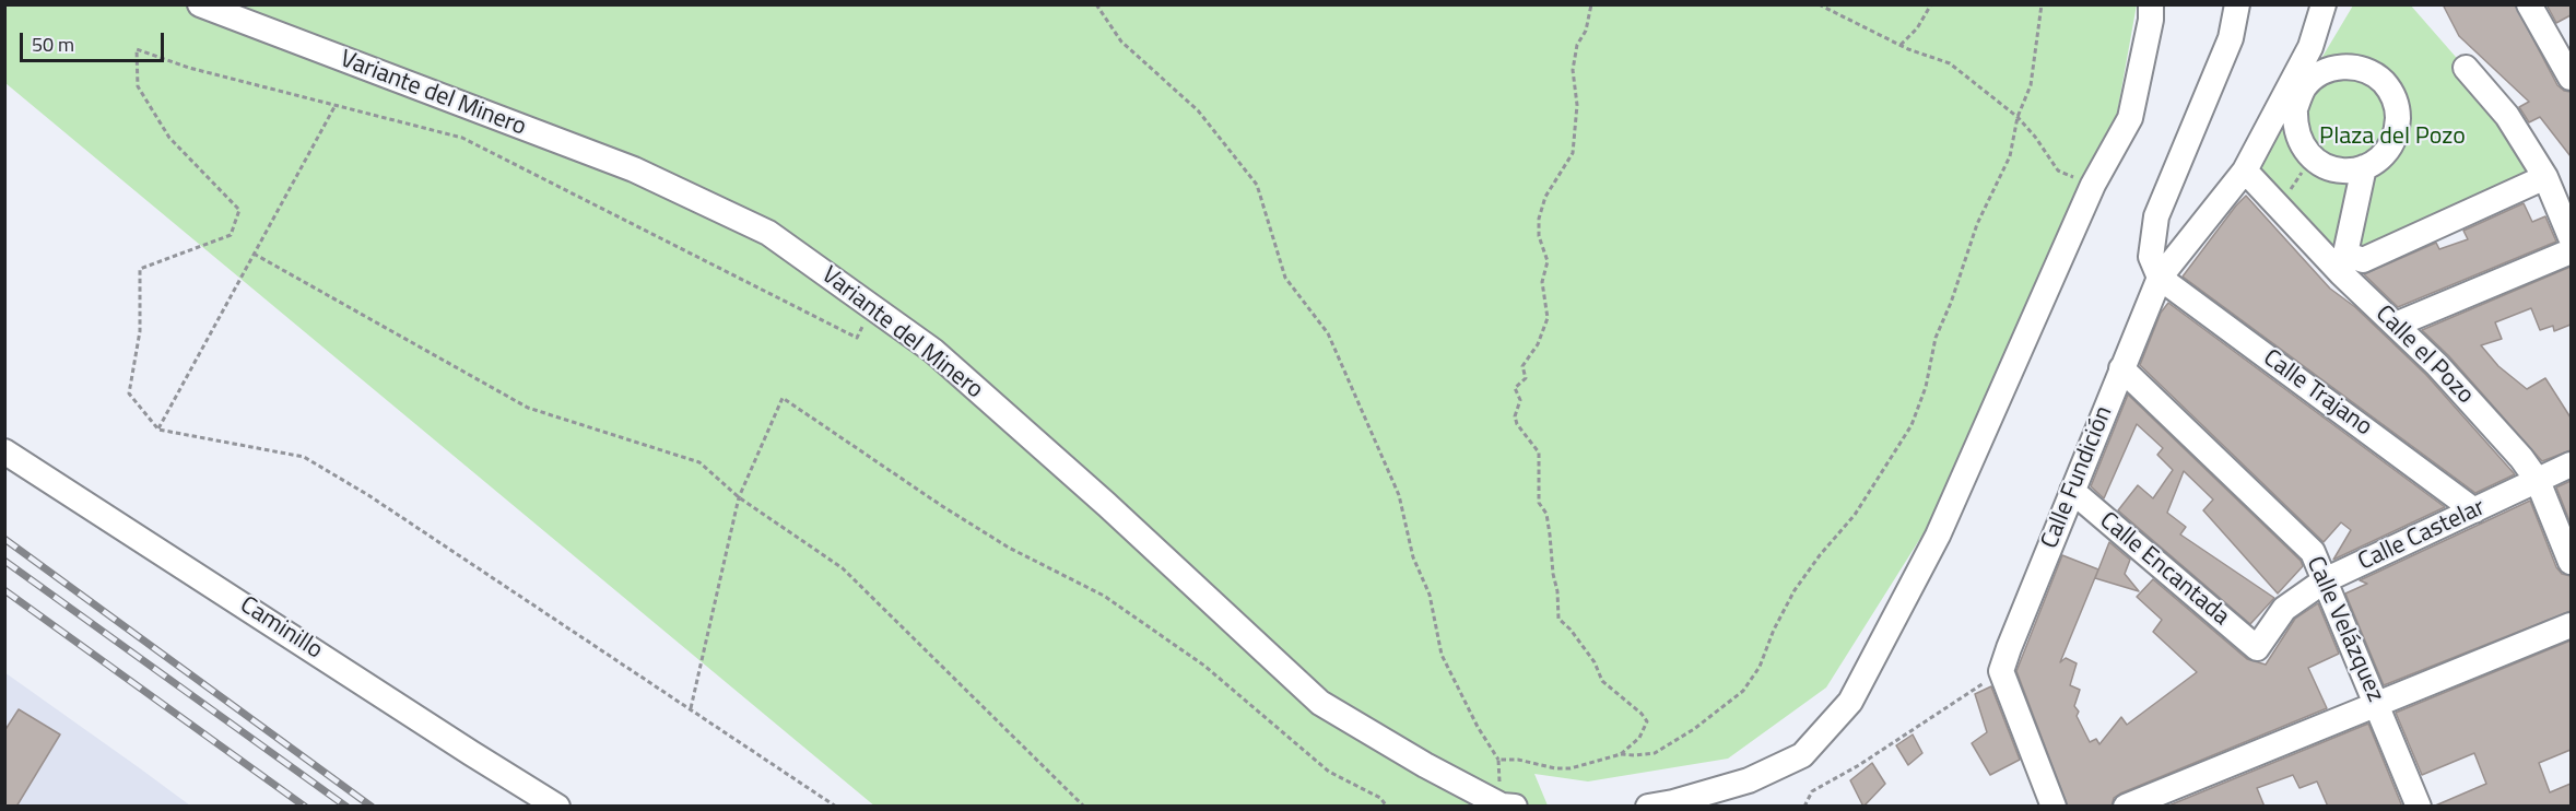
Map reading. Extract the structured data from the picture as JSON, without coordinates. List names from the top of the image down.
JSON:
{
  "streets": {
    "street": [
      "Variante del Minero",
      "Calle el Pozo",
      "Calle Trajano",
      "Calle Fundición",
      "Calle Castelar",
      "Calle Encantada",
      "Caminillo",
      "Calle Velázquez"
    ]
  },
  "crossings": [
    ["Calle el Pozo", "Calle Fundición"],
    ["Calle el Pozo", "Calle Castelar"],
    ["Calle Trajano", "Calle Fundición"],
    ["Calle Trajano", "Calle Castelar"],
    ["Calle Fundición", "Calle Encantada"],
    ["Calle Fundición", "Calle Velázquez"],
    ["Calle Castelar", "Calle Encantada"],
    ["Calle Castelar", "Calle Velázquez"]
  ],
  "parks": ["Plaza del Pozo"],
  "scale_bar": "50 m"
}
